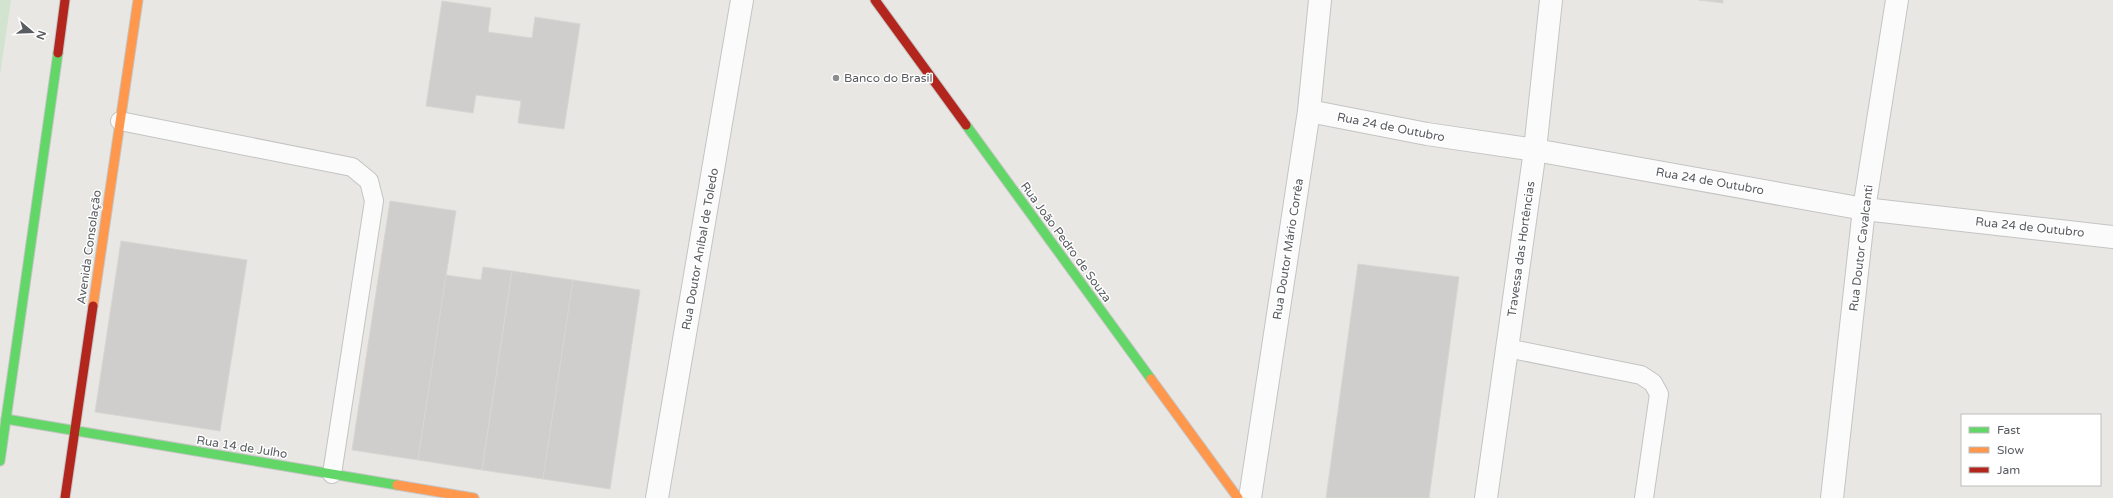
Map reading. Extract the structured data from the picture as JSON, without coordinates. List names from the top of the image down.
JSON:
{
  "streets": {
    "street": [
      "Rua 24 de Outubro",
      "Rua João Pedro de Souza",
      "Avenida Consolação",
      "Rua Doutor Cavalcanti",
      "Rua Doutor Aníbal de Toledo",
      "Rua Doutor Mário Corrêa",
      "Travessa das Hortências",
      "Rua 14 de Julho"
    ]
  },
  "crossings": [
    ["Rua 24 de Outubro", "Rua Doutor Cavalcanti"],
    ["Rua 24 de Outubro", "Rua Doutor Mário Corrêa"],
    ["Rua 24 de Outubro", "Travessa das Hortências"],
    ["Avenida Consolação", "Rua 14 de Julho"]
  ],
  "places": ["Banco do Brasil"],
  "legend": ["Fast", "Slow", "Jam"],
  "north": "right"
}
